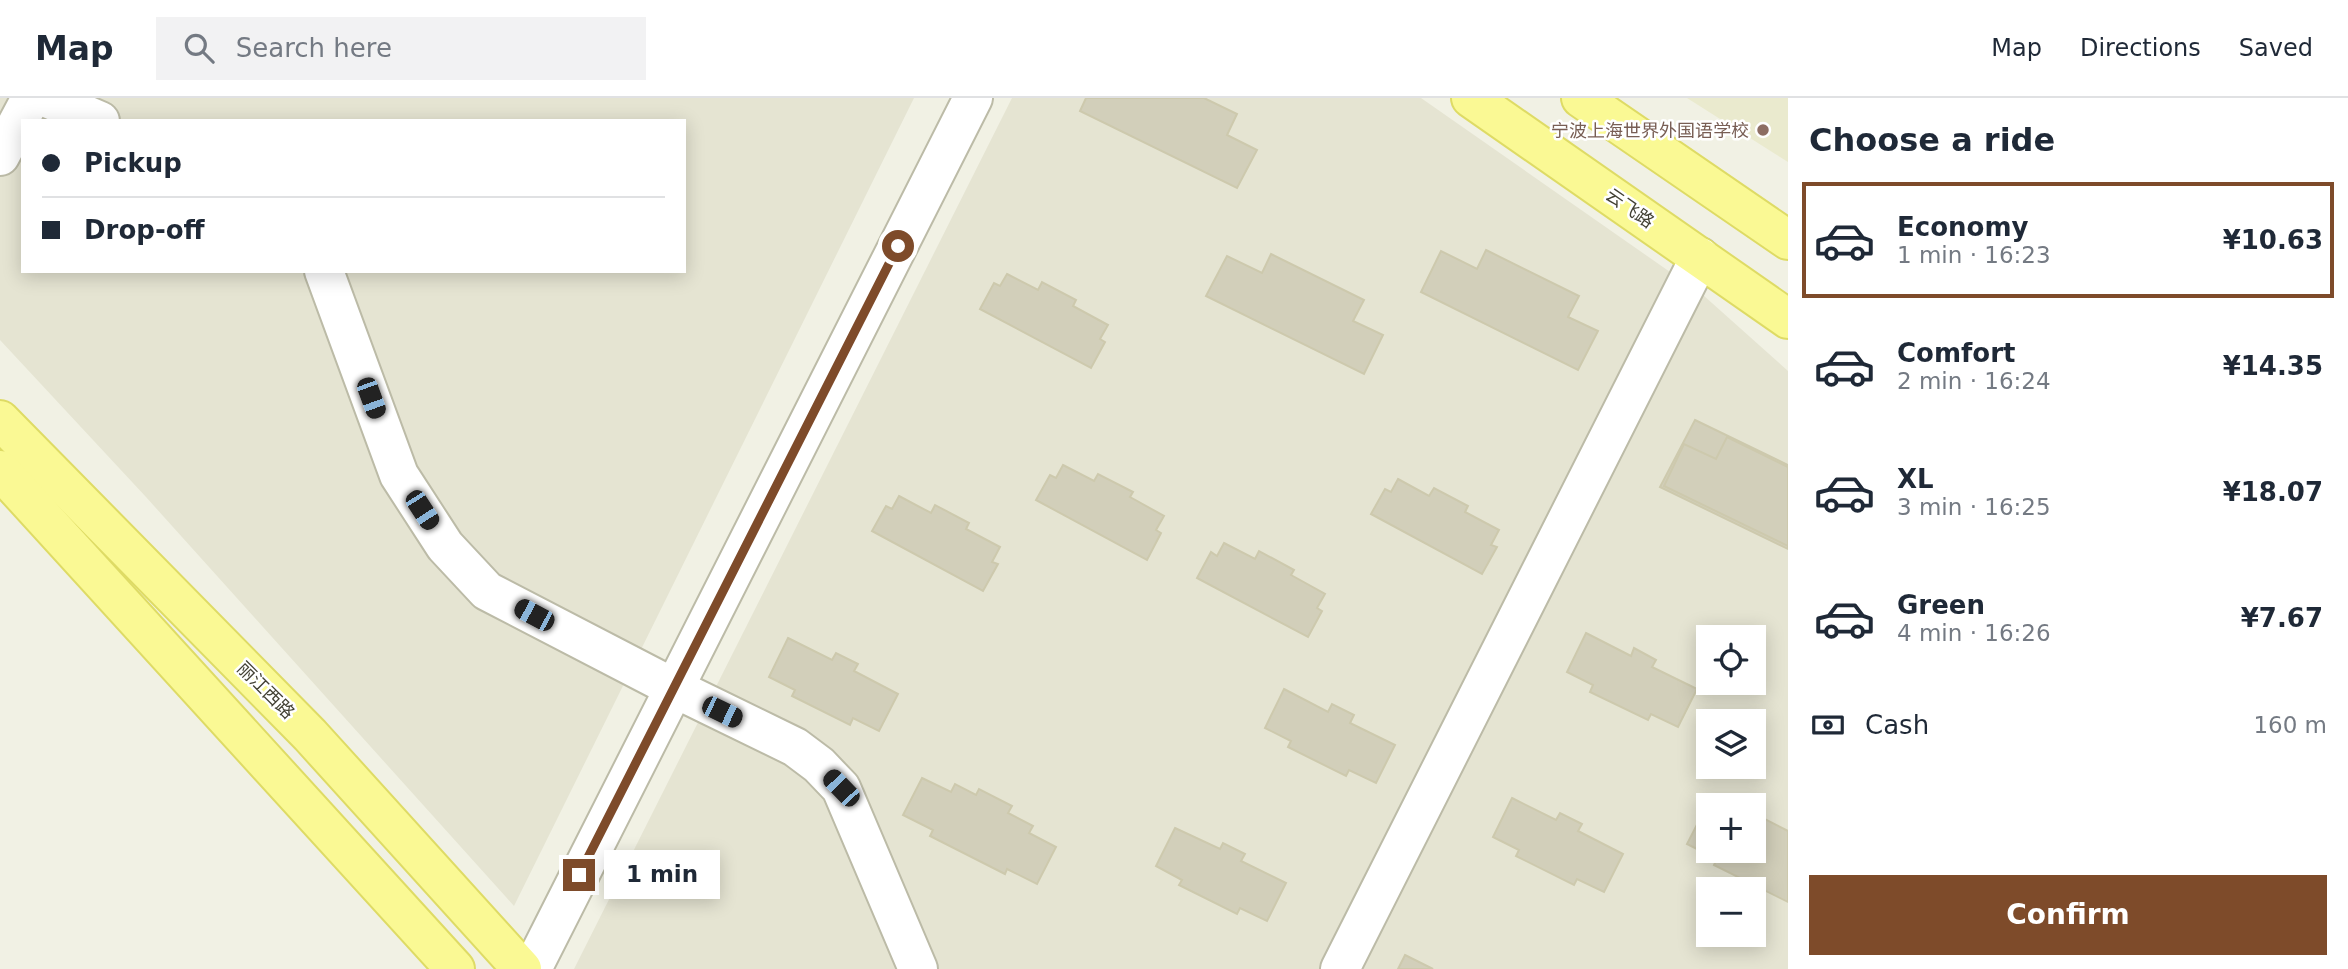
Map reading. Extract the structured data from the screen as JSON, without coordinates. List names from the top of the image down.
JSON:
{
  "streets": {
    "main road": ["云飞路", "丽江西路"]
  },
  "places": ["宁波上海世界外国语学校"],
  "page": {
    "header": "Map",
    "search": "Search here",
    "nav": ["Map", "Directions", "Saved"],
    "heading": "Choose a ride",
    "banner": ["Pickup", "Drop-off"],
    "list": [
      {
        "name": "Economy",
        "note": "1 min · 16:23",
        "value": "¥10.63"
      },
      {
        "name": "Comfort",
        "note": "2 min · 16:24",
        "value": "¥14.35"
      },
      {
        "name": "XL",
        "note": "3 min · 16:25",
        "value": "¥18.07"
      },
      {
        "name": "Green",
        "note": "4 min · 16:26",
        "value": "¥7.67"
      }
    ],
    "map_buttons": ["+", "−"],
    "pay": ["Cash", "160 m"],
    "bubble": "1 min",
    "buttons": "Confirm"
  }
}
